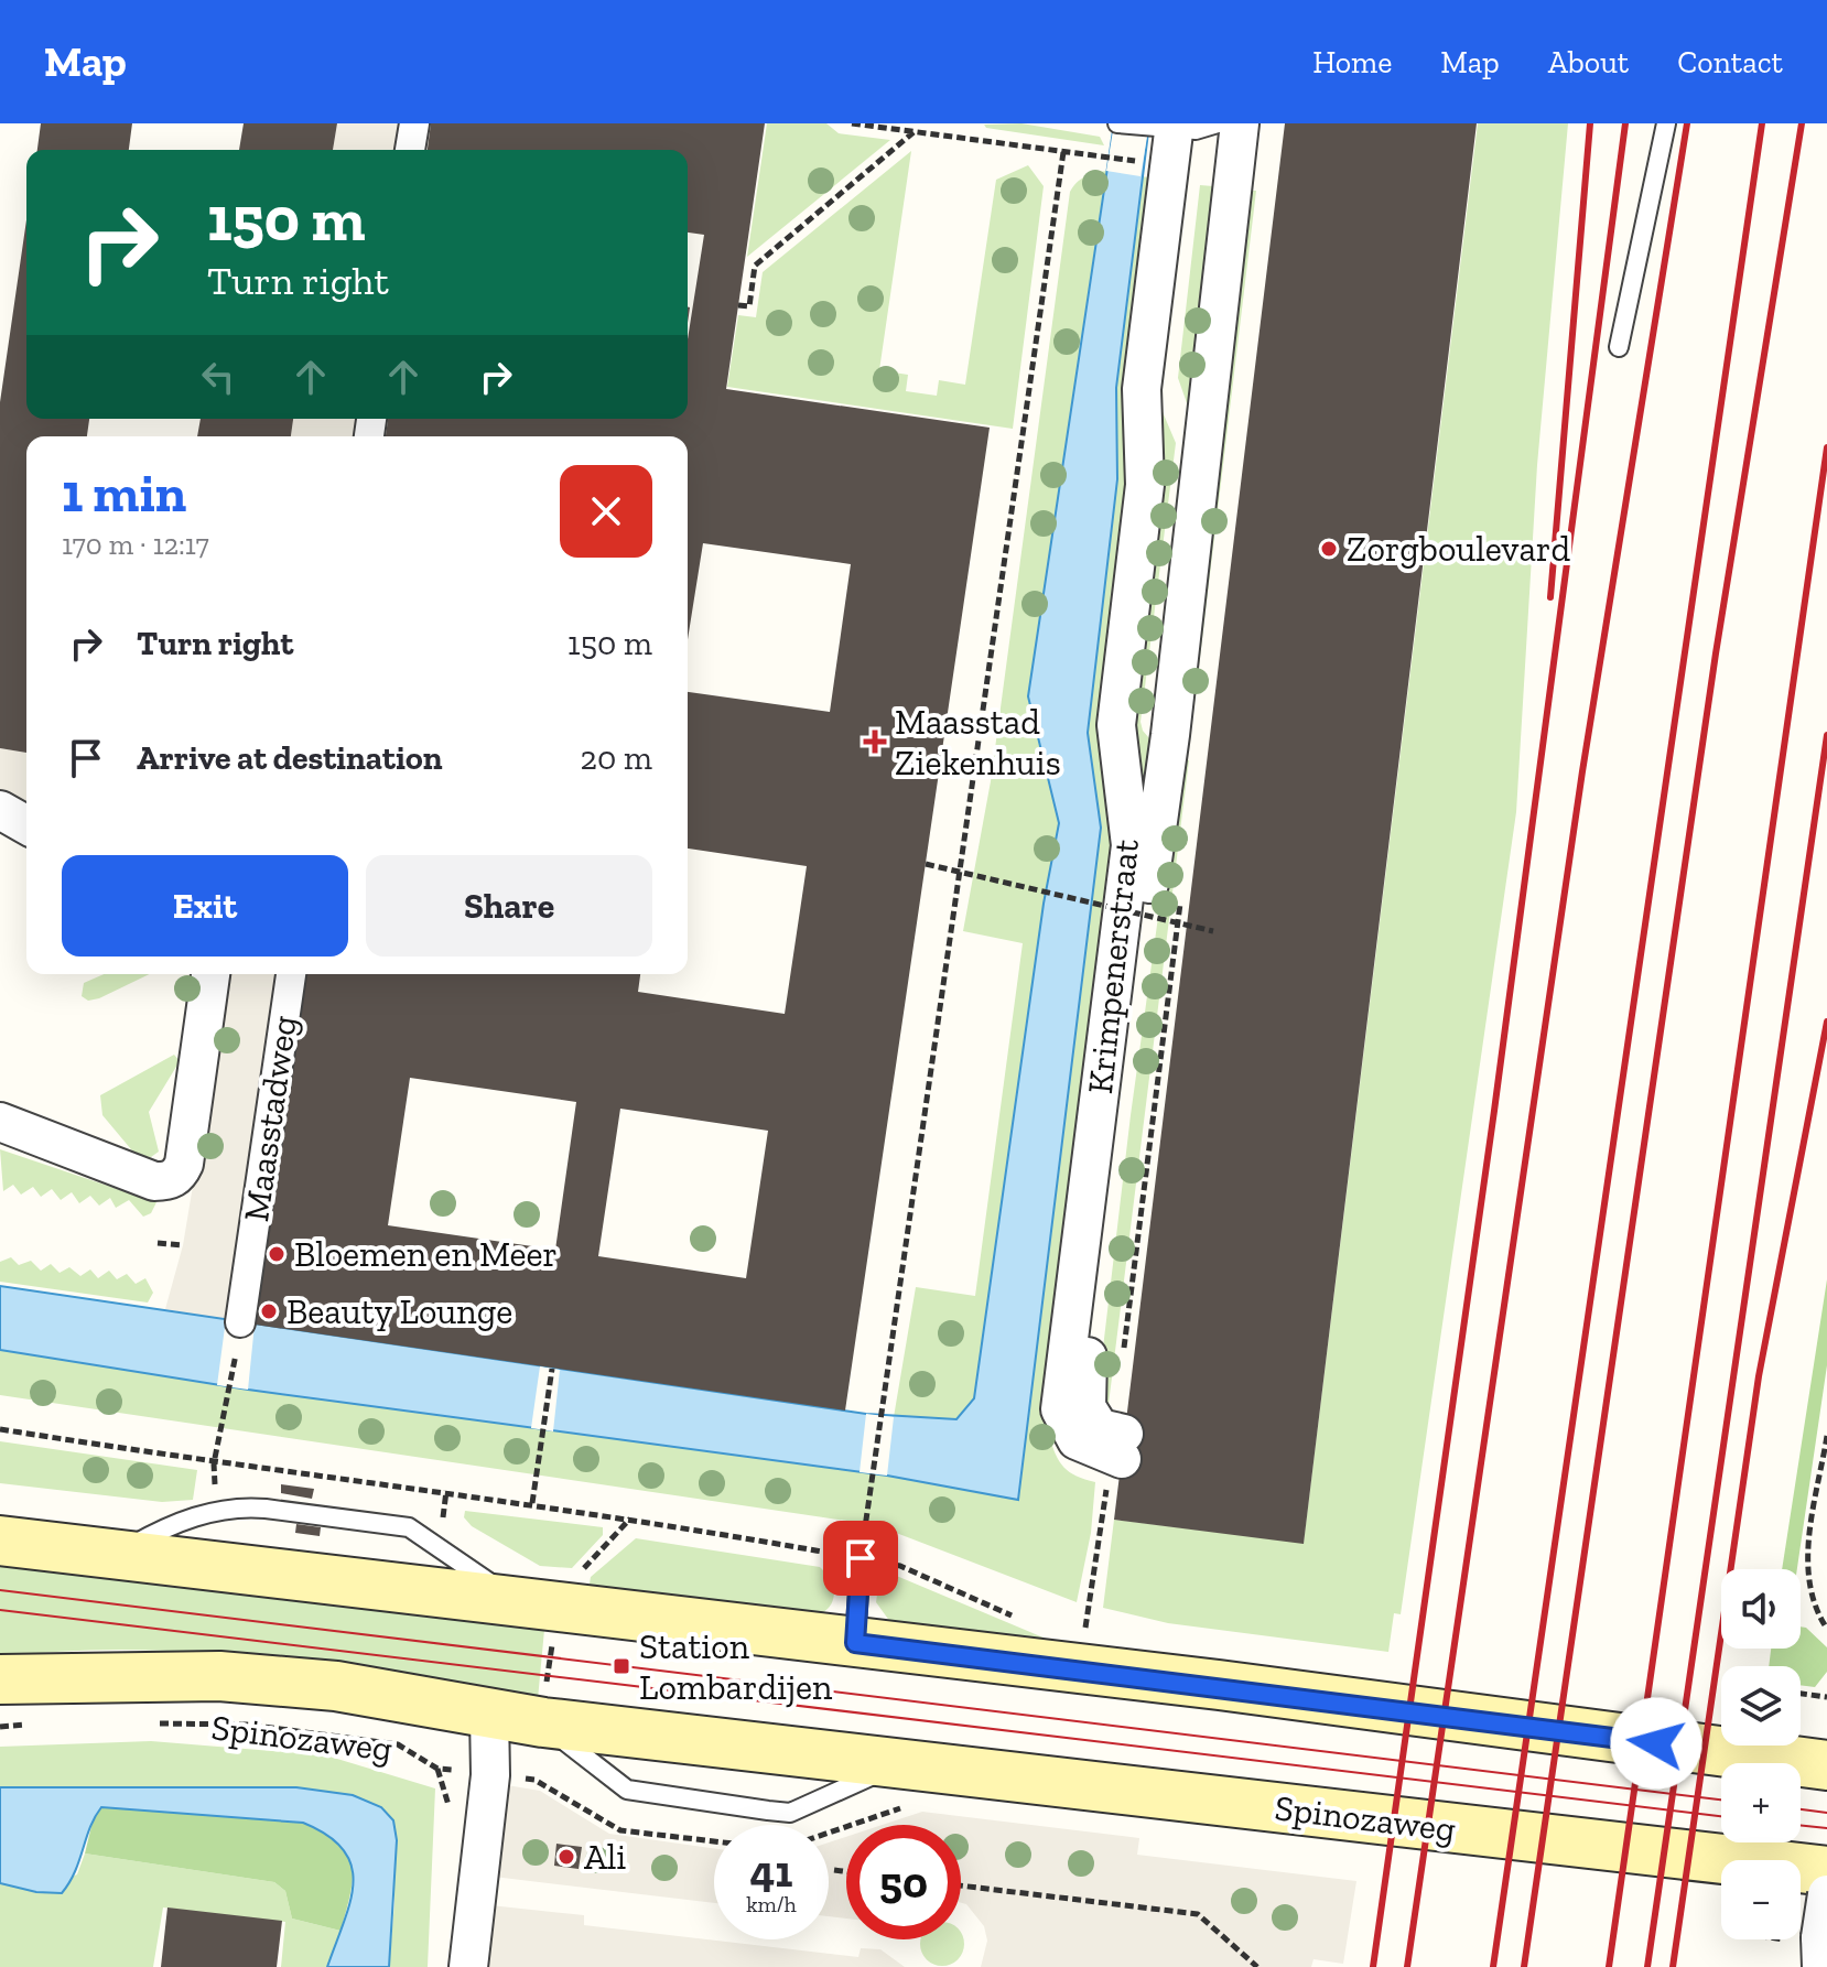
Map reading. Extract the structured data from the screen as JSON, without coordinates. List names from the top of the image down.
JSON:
{
  "streets": {
    "main road": ["Spinozaweg"],
    "street": ["Krimpenerstraat", "Maasstadweg"]
  },
  "places": {
    "other": [
      "Zorgboulevard",
      "Bloemen en Meer",
      "Beauty Lounge",
      "Ali"
    ],
    "health": ["Maasstad Ziekenhuis"],
    "transit": ["Station Lombardijen"]
  },
  "page": {
    "header": "Map",
    "nav": [
      "Home",
      "Map",
      "About",
      "Contact"
    ],
    "turn": ["150 m", "Turn right"],
    "heading": ["1 min", "170 m · 12:17"],
    "list": [
      {
        "name": "Turn right",
        "value": "150 m"
      },
      {
        "name": "Arrive at destination",
        "value": "20 m"
      }
    ],
    "buttons": ["Exit", "Share"],
    "map_buttons": ["+", "−"],
    "speed": "41 km/h",
    "limit": "50"
  }
}
